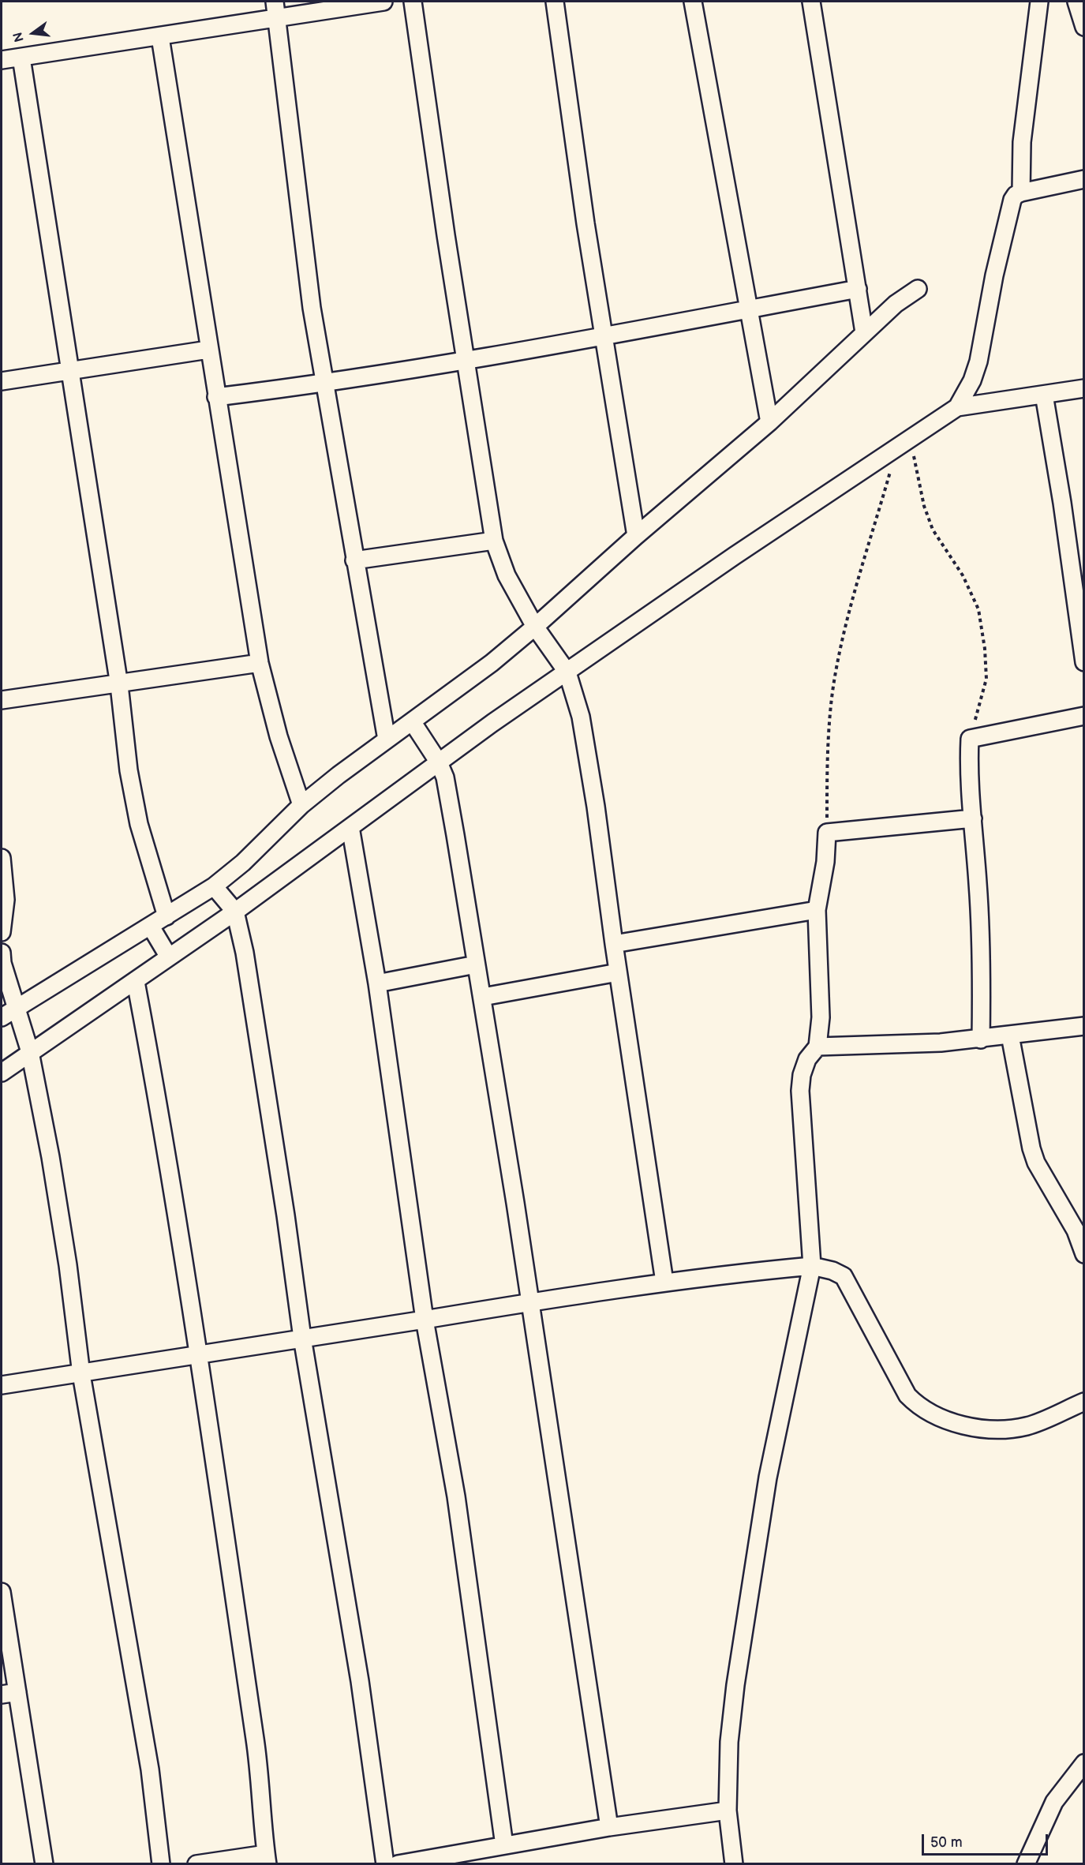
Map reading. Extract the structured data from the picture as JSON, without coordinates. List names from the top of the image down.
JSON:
{
  "scale_bar": "50 m",
  "north": "left"
}
